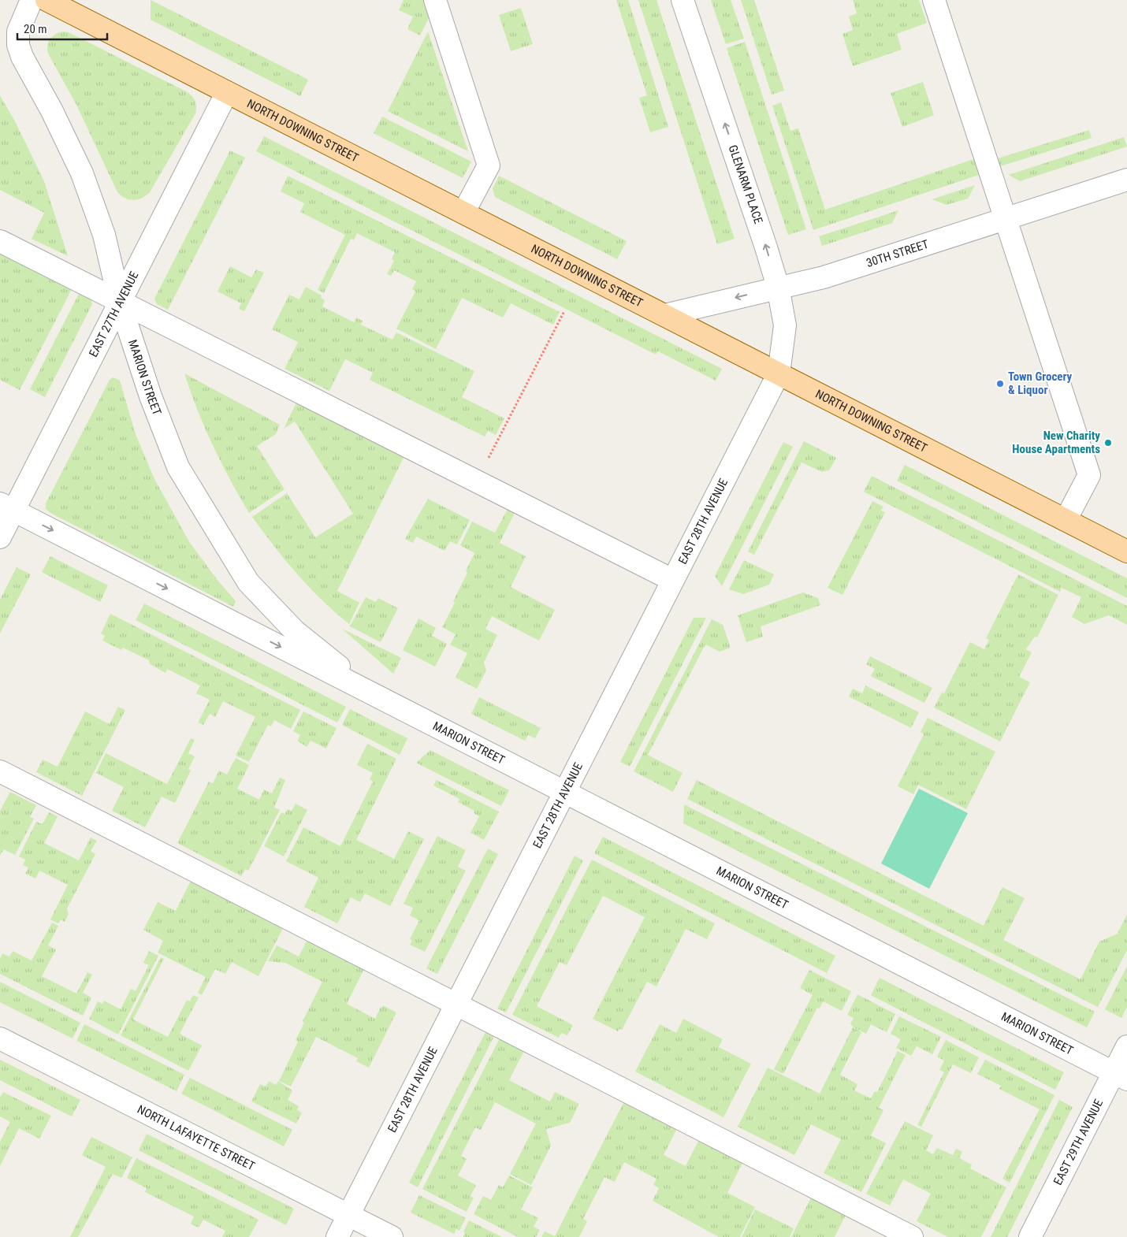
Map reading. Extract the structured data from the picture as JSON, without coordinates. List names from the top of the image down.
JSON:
{
  "streets": {
    "main road": ["NORTH DOWNING STREET"],
    "street": [
      "GLENARM PLACE",
      "30TH STREET",
      "EAST 27TH AVENUE",
      "MARION STREET",
      "EAST 28TH AVENUE",
      "NORTH LAFAYETTE STREET",
      "EAST 29TH AVENUE"
    ]
  },
  "crossings": [
    ["NORTH DOWNING STREET", "GLENARM PLACE"],
    ["NORTH DOWNING STREET", "30TH STREET"],
    ["NORTH DOWNING STREET", "EAST 27TH AVENUE"],
    ["NORTH DOWNING STREET", "EAST 28TH AVENUE"],
    ["GLENARM PLACE", "30TH STREET"],
    ["GLENARM PLACE", "EAST 28TH AVENUE"],
    ["EAST 27TH AVENUE", "MARION STREET"],
    ["MARION STREET", "EAST 28TH AVENUE"],
    ["MARION STREET", "EAST 29TH AVENUE"],
    ["EAST 28TH AVENUE", "NORTH LAFAYETTE STREET"]
  ],
  "one_way": ["GLENARM PLACE"],
  "places": ["Town Grocery & Liquor", "New Charity House Apartments"],
  "scale_bar": "20 m"
}
